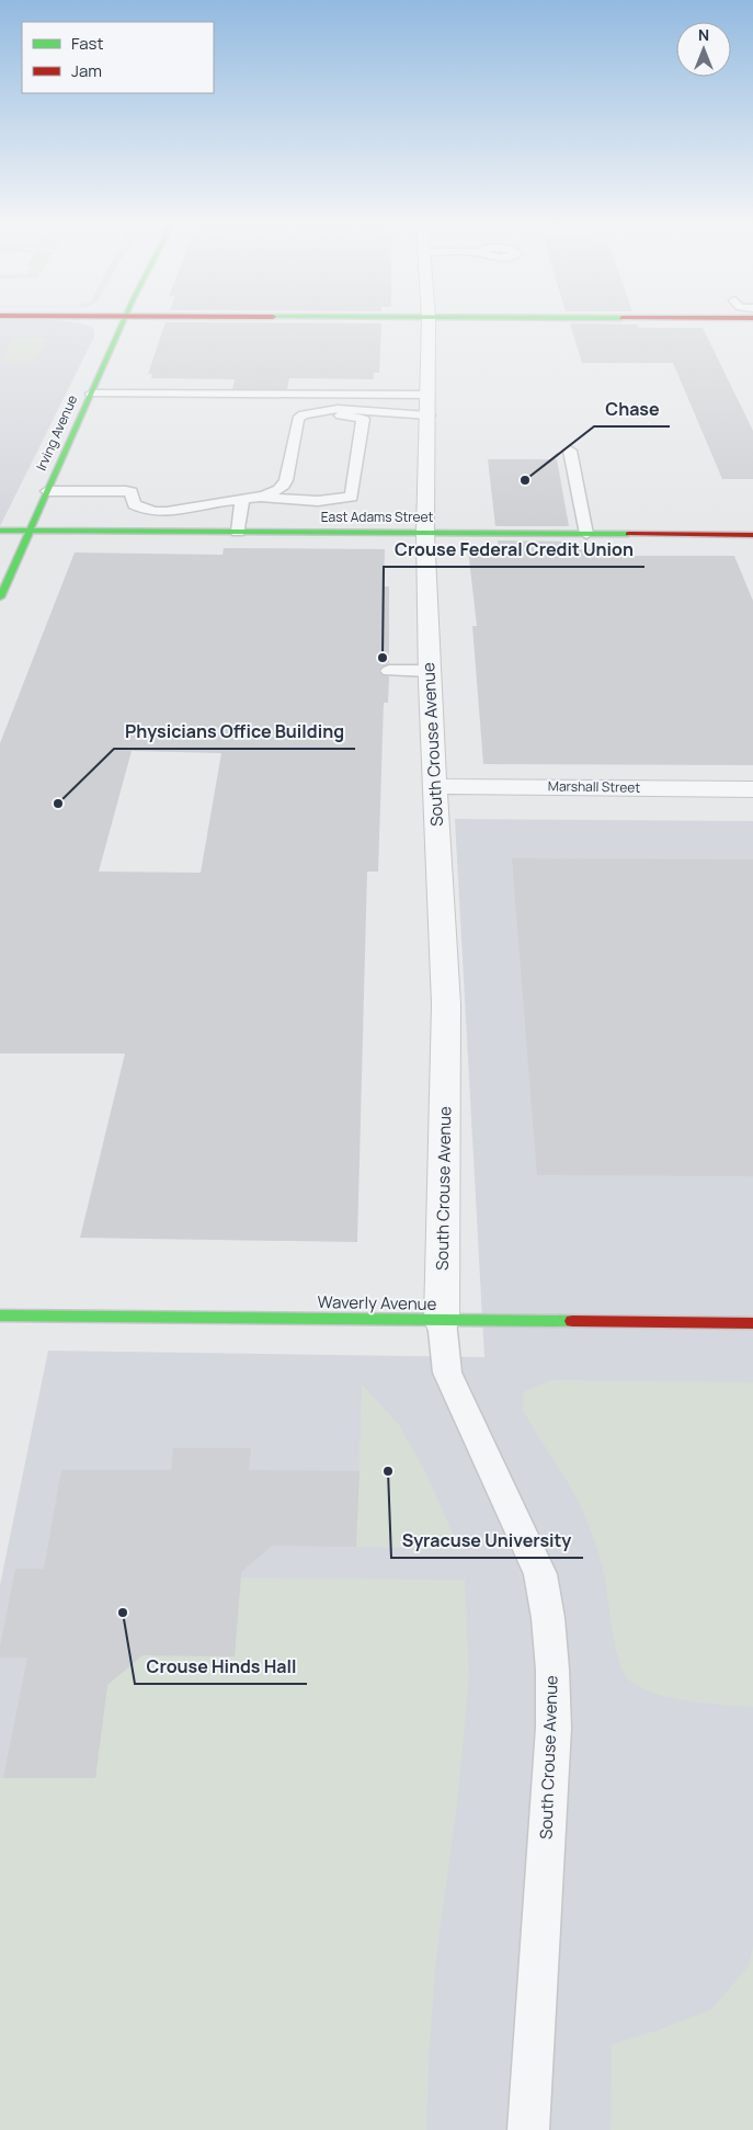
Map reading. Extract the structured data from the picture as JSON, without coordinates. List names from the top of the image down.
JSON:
{
  "streets": {
    "street": [
      "Irving Avenue",
      "East Adams Street",
      "South Crouse Avenue",
      "Marshall Street",
      "Waverly Avenue"
    ]
  },
  "crossings": [
    ["Irving Avenue", "East Adams Street"],
    ["East Adams Street", "South Crouse Avenue"],
    ["South Crouse Avenue", "Marshall Street"],
    ["South Crouse Avenue", "Waverly Avenue"]
  ],
  "places": [
    "Chase",
    "Crouse Federal Credit Union",
    "Physicians Office Building",
    "Syracuse University",
    "Crouse Hinds Hall"
  ],
  "legend": ["Fast", "Jam"],
  "north": "top"
}
